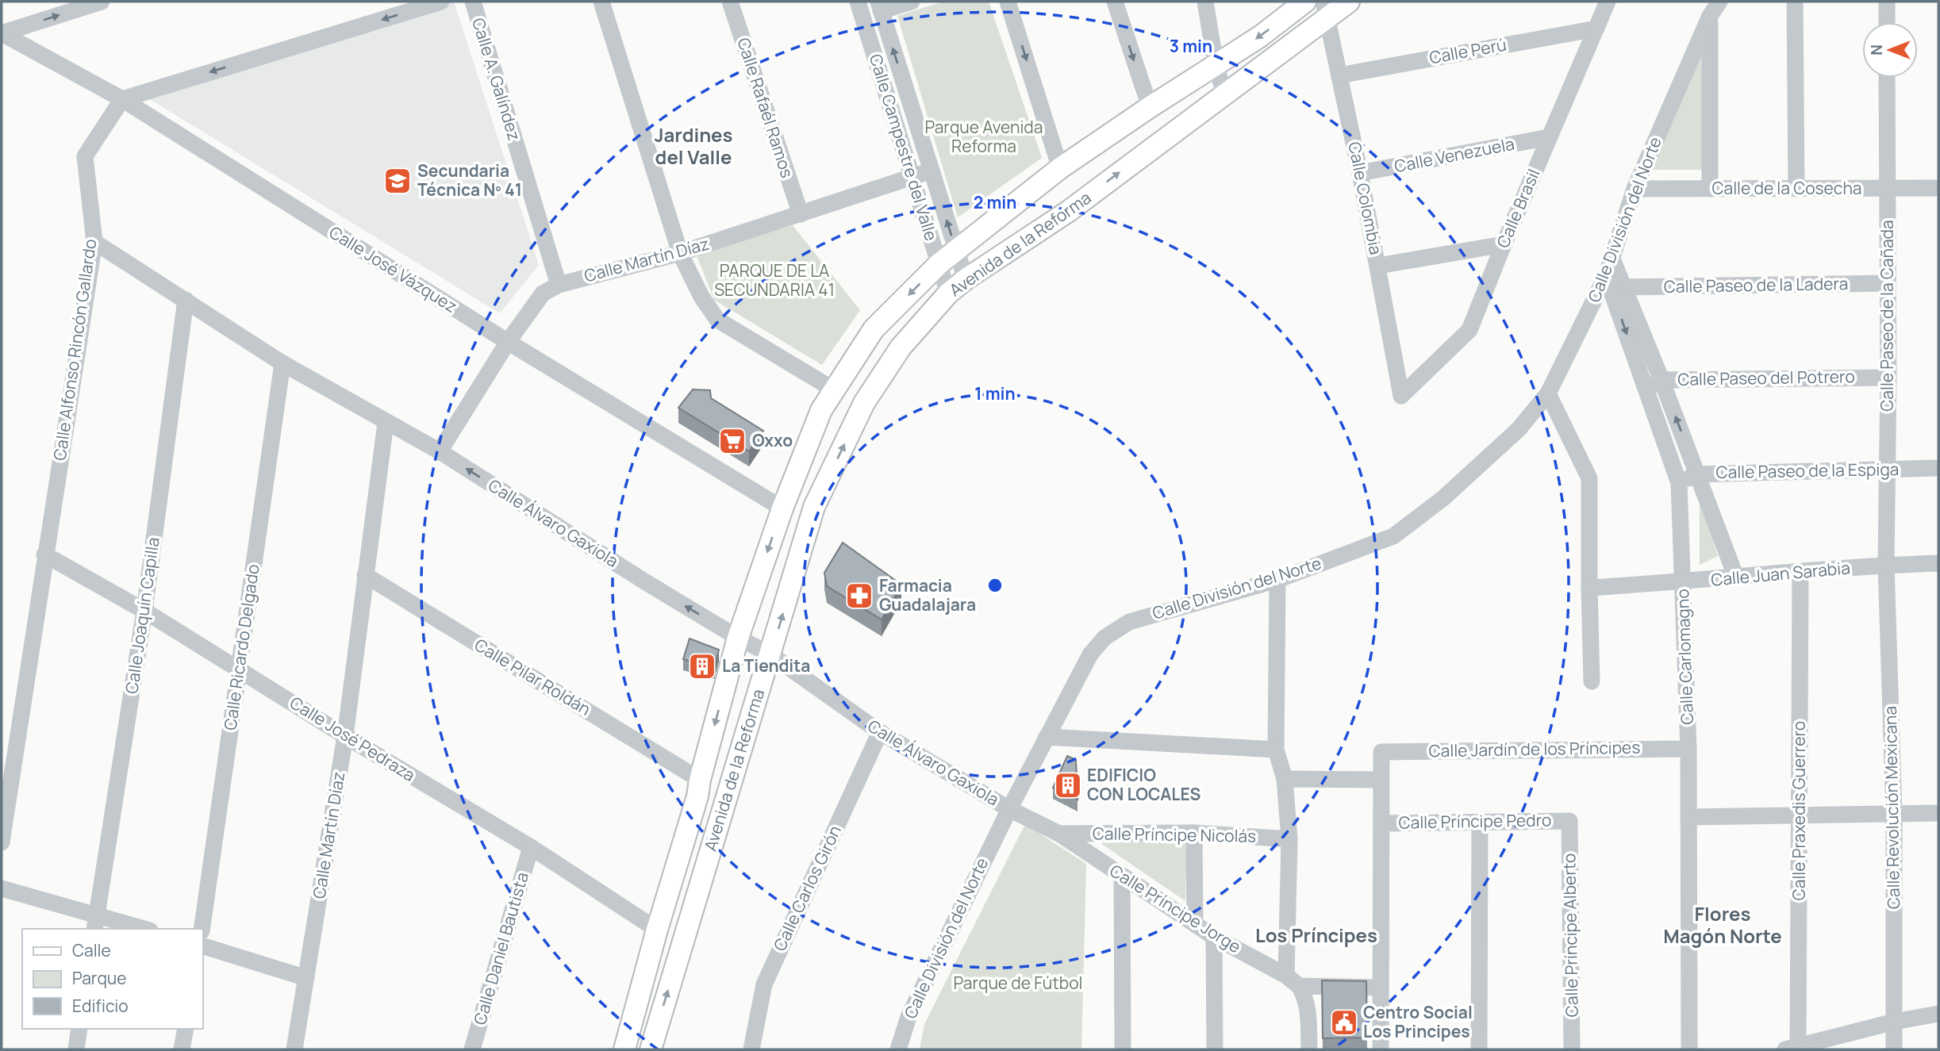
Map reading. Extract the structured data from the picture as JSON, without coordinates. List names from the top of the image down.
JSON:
{
  "streets": {
    "main road": ["Avenida de la Reforma"],
    "street": [
      "Calle Perú",
      "Calle A. Galíndez",
      "Calle Rafaél Ramos",
      "Calle Campestre del Valle",
      "Calle Venezuela",
      "Calle de la Cosecha",
      "Calle Colombia",
      "Calle Brasil",
      "Calle División del Norte",
      "Calle Martín Díaz",
      "Calle José Vázquez",
      "Calle Paseo de la Ladera",
      "Calle Paseo de la Cañada",
      "Calle Alfonso Rincón Gallardo",
      "Calle Paseo del Potrero",
      "Calle Paseo de la Espiga",
      "Calle Álvaro Gaxiola",
      "Calle Juan Sarabia",
      "Calle Joaquín Capilla",
      "Calle Ricardo Delgado",
      "Calle Carlomagno",
      "Calle Pilar Roldán",
      "Calle José Pedraza",
      "Calle Jardín de los Príncipes",
      "Calle Revolución Mexicana",
      "Calle Praxedis Guerrero",
      "Calle Príncipe Pedro",
      "Calle Príncipe Nicolás",
      "Calle Carlos Girón",
      "Calle Príncipe Jorge",
      "Calle Príncipe Alberto",
      "Calle Daniel Bautista"
    ]
  },
  "crossings": [
    ["Calle Perú", "Calle Colombia"],
    ["Calle Perú", "Calle Brasil"],
    ["Calle A. Galíndez", "Calle Martín Díaz"],
    ["Calle Rafaél Ramos", "Calle Martín Díaz"],
    ["Calle Campestre del Valle", "Avenida de la Reforma"],
    ["Calle Campestre del Valle", "Calle Martín Díaz"],
    ["Calle Venezuela", "Calle Colombia"],
    ["Calle Venezuela", "Calle Brasil"],
    ["Calle de la Cosecha", "Calle División del Norte"],
    ["Calle de la Cosecha", "Calle Paseo de la Cañada"],
    ["Calle Colombia", "Calle Brasil"],
    ["Calle Colombia", "Avenida de la Reforma"],
    ["Calle División del Norte", "Calle Álvaro Gaxiola"],
    ["Calle División del Norte", "Calle Carlomagno"],
    ["Calle División del Norte", "Calle Príncipe Jorge"],
    ["Avenida de la Reforma", "Calle José Vázquez"],
    ["Avenida de la Reforma", "Calle Álvaro Gaxiola"],
    ["Avenida de la Reforma", "Calle Pilar Roldán"],
    ["Avenida de la Reforma", "Calle José Pedraza"],
    ["Calle Martín Díaz", "Calle José Vázquez"],
    ["Calle Martín Díaz", "Calle Álvaro Gaxiola"],
    ["Calle Martín Díaz", "Calle Pilar Roldán"],
    ["Calle Martín Díaz", "Calle José Pedraza"],
    ["Calle José Vázquez", "Calle Alfonso Rincón Gallardo"],
    ["Calle Paseo de la Ladera", "Calle Paseo de la Cañada"],
    ["Calle Paseo de la Cañada", "Calle Paseo del Potrero"],
    ["Calle Paseo de la Cañada", "Calle Paseo de la Espiga"],
    ["Calle Paseo de la Cañada", "Calle Juan Sarabia"],
    ["Calle Paseo de la Cañada", "Calle Revolución Mexicana"],
    ["Calle Alfonso Rincón Gallardo", "Calle Álvaro Gaxiola"],
    ["Calle Alfonso Rincón Gallardo", "Calle José Pedraza"],
    ["Calle Paseo del Potrero", "Calle Carlomagno"],
    ["Calle Paseo de la Espiga", "Calle Carlomagno"],
    ["Calle Álvaro Gaxiola", "Calle Joaquín Capilla"],
    ["Calle Álvaro Gaxiola", "Calle Ricardo Delgado"],
    ["Calle Álvaro Gaxiola", "Calle Carlos Girón"],
    ["Calle Álvaro Gaxiola", "Calle Príncipe Jorge"],
    ["Calle Juan Sarabia", "Calle Carlomagno"],
    ["Calle Juan Sarabia", "Calle Revolución Mexicana"],
    ["Calle Juan Sarabia", "Calle Praxedis Guerrero"],
    ["Calle Joaquín Capilla", "Calle José Pedraza"],
    ["Calle Ricardo Delgado", "Calle José Pedraza"],
    ["Calle Carlomagno", "Calle Jardín de los Príncipes"],
    ["Calle José Pedraza", "Calle Daniel Bautista"],
    ["Calle Príncipe Pedro", "Calle Príncipe Alberto"],
    ["Calle Príncipe Nicolás", "Calle Príncipe Jorge"]
  ],
  "districts": ["Jardines del Valle", "Flores Magón Norte", "Los Príncipes"],
  "parks": ["Parque Avenida Reforma", "PARQUE DE LA SECUNDARIA 41", "Parque de Fútbol"],
  "places": {
    "school or university": ["Secundaria Técnica Nº 41"],
    "supermarket": ["Oxxo"],
    "pharmacy": ["Farmacia Guadalajara"],
    "building": ["La Tiendita", "EDIFICIO CON LOCALES"],
    "public building": ["Centro Social Los Principes"]
  },
  "legend": ["Calle", "Parque", "Edificio"],
  "north": "left",
  "rings": ["3 min", "2 min", "1 min"]
}
